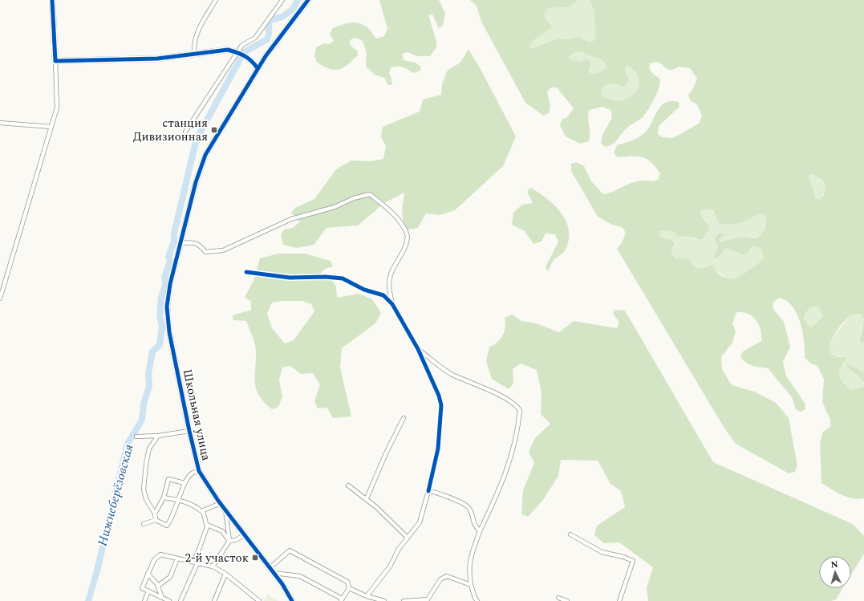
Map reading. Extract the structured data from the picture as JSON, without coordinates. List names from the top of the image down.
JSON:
{
  "streets": {
    "street": ["Школьная улица"]
  },
  "water": ["Нижнеберёзовская"],
  "places": {
    "transit": ["станция Дивизионная", "2-й участок"]
  },
  "north": "top"
}
